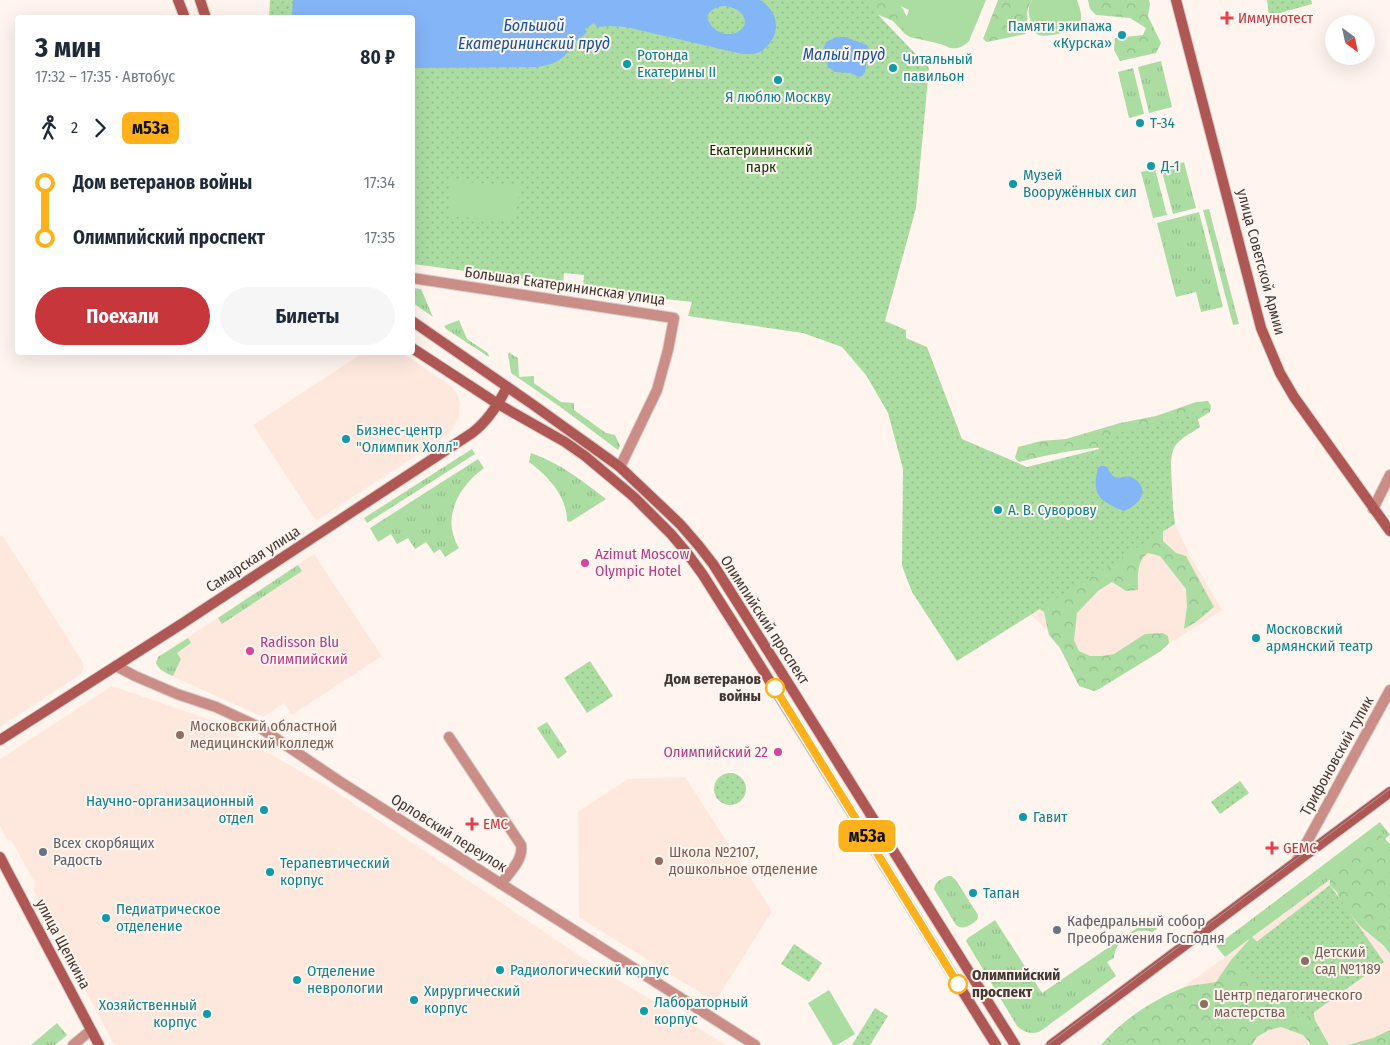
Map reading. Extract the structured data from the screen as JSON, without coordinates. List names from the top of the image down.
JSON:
{
  "streets": {
    "main road": [
      "улица Советской Армии",
      "Самарская улица",
      "Олимпийский проспект",
      "улица Щепкина"
    ],
    "street": ["Большая Екатерининская улица", "Трифоновский тупик", "Орловский переулок"]
  },
  "crossings": [
    ["Большая Екатерининская улица", "Олимпийский проспект"],
    ["Самарская улица", "Олимпийский проспект"],
    ["Самарская улица", "Орловский переулок"]
  ],
  "water": ["Большой Екатерининский пруд", "Малый пруд"],
  "parks": ["Екатерининский парк"],
  "places": {
    "health": ["Иммунотест", "EMC", "GEMC"],
    "other": [
      "Памяти экипажа «Курска»",
      "Ротонда Екатерины II",
      "Читальный павильон",
      "Я люблю Москву",
      "Т-34",
      "Д-1",
      "Музей Вооружённых сил",
      "Бизнес-центр \"Олимпик Холл\"",
      "А. В. Суворову",
      "Azimut Moscow Olympic Hotel",
      "Московский армянский театр",
      "Radisson Blu Олимпийский",
      "Дом ветеранов войны",
      "Московский областной медицинский колледж",
      "Олимпийский 22",
      "Научно-организационный отдел",
      "Гавит",
      "Всех скорбящих Радость",
      "Школа №2107, дошкольное отделение",
      "Терапевтический корпус",
      "Тапан",
      "Педиатрическое отделение",
      "Кафедральный собор Преображения Господня",
      "Детский сад №1189",
      "Радиологический корпус",
      "Отделение неврологии",
      "Олимпийский проспект",
      "Хирургический корпус",
      "Центр педагогического мастерства",
      "Лабораторный корпус",
      "Хозяйственный корпус"
    ]
  },
  "lines": ["bus line м53а"],
  "north": "bottom right",
  "page": {
    "on_map": "м53а",
    "heading": ["3 мин", "17:32 – 17:35 · Автобус", "80 ₽"],
    "legs": ["2", "м53а"],
    "list": [
      {
        "name": "Дом ветеранов войны",
        "value": "17:34"
      },
      {
        "name": "Олимпийский проспект",
        "value": "17:35"
      }
    ],
    "buttons": ["Поехали", "Билеты"]
  }
}
